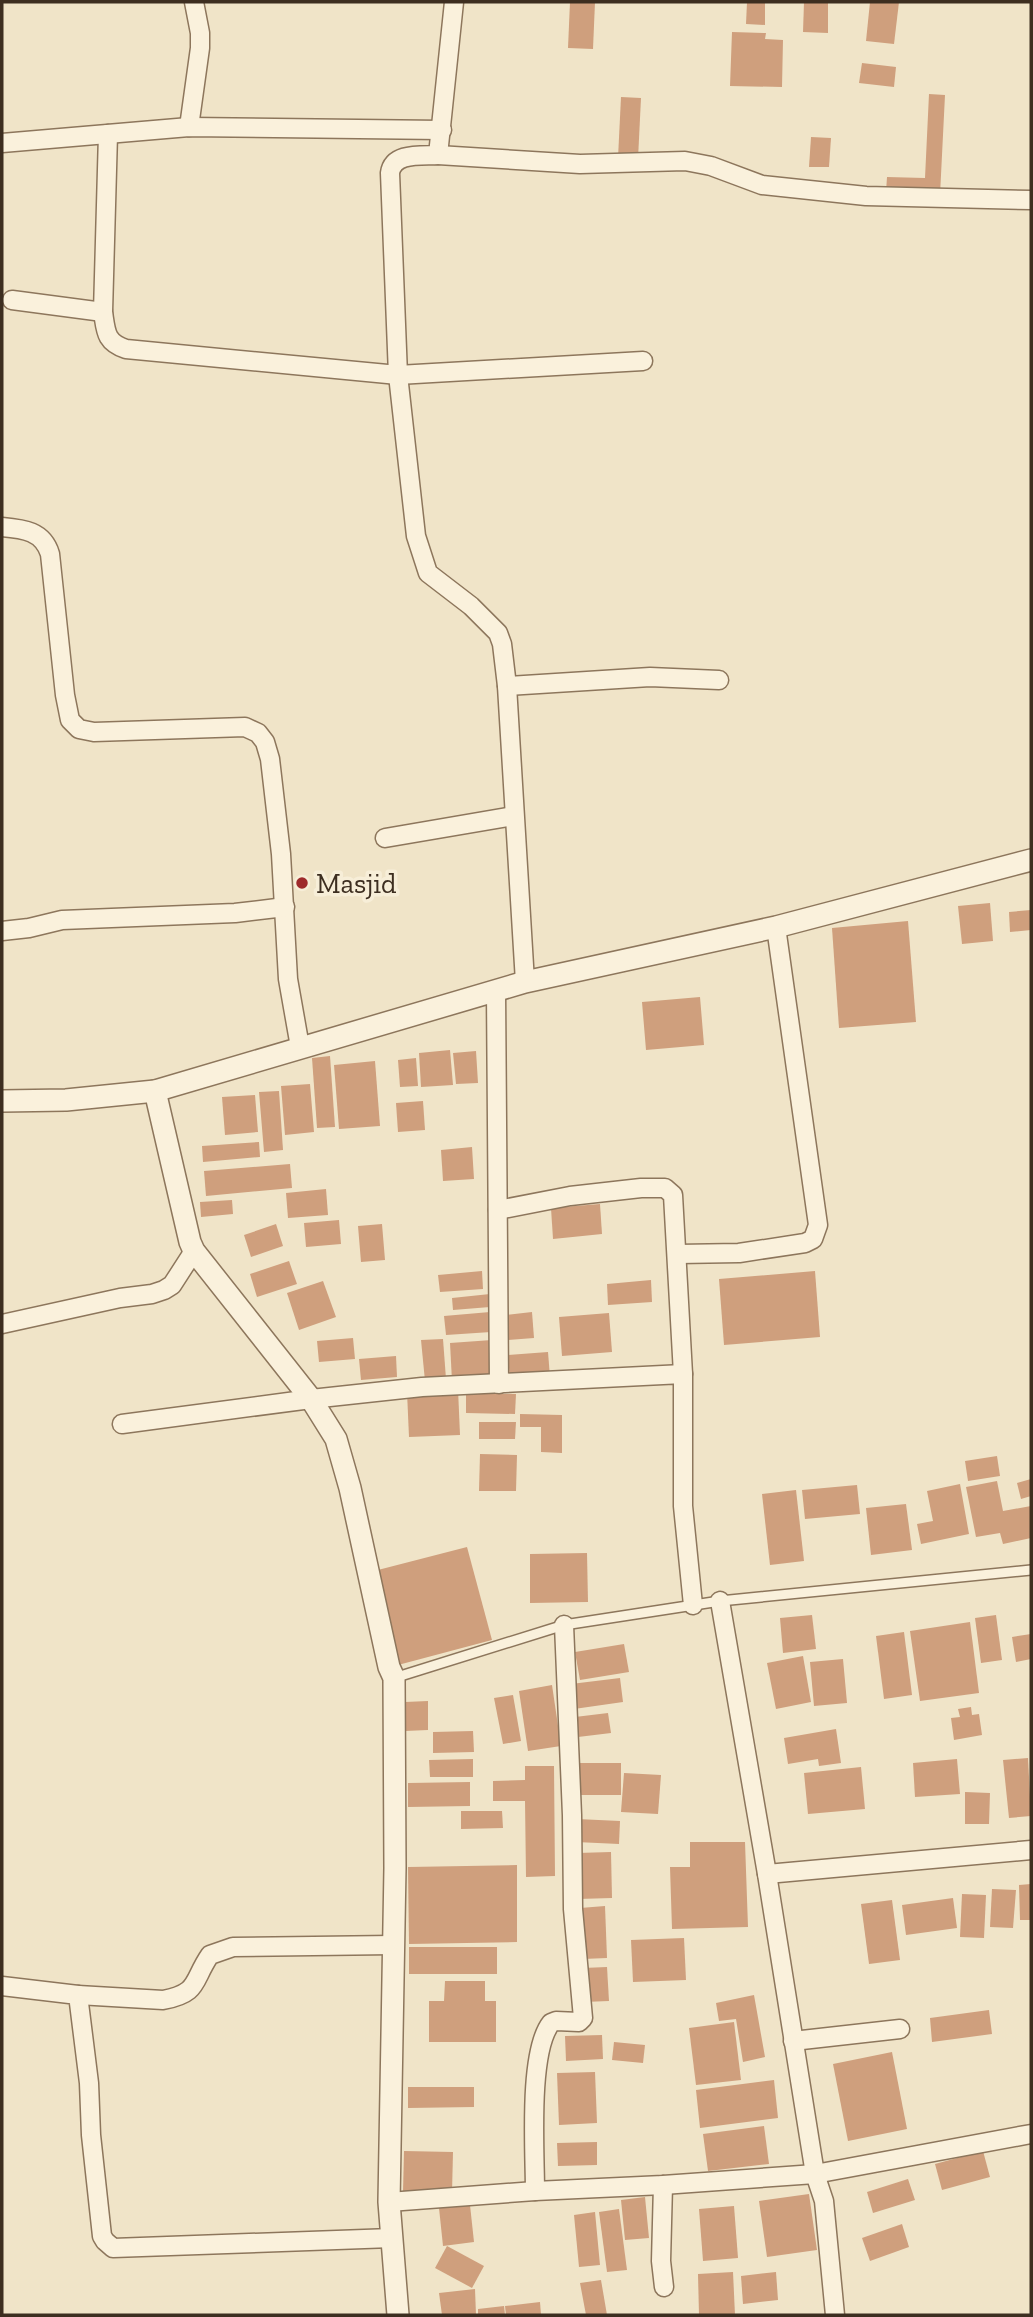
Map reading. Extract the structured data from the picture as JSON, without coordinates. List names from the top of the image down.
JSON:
{
  "places": ["Masjid"]
}
